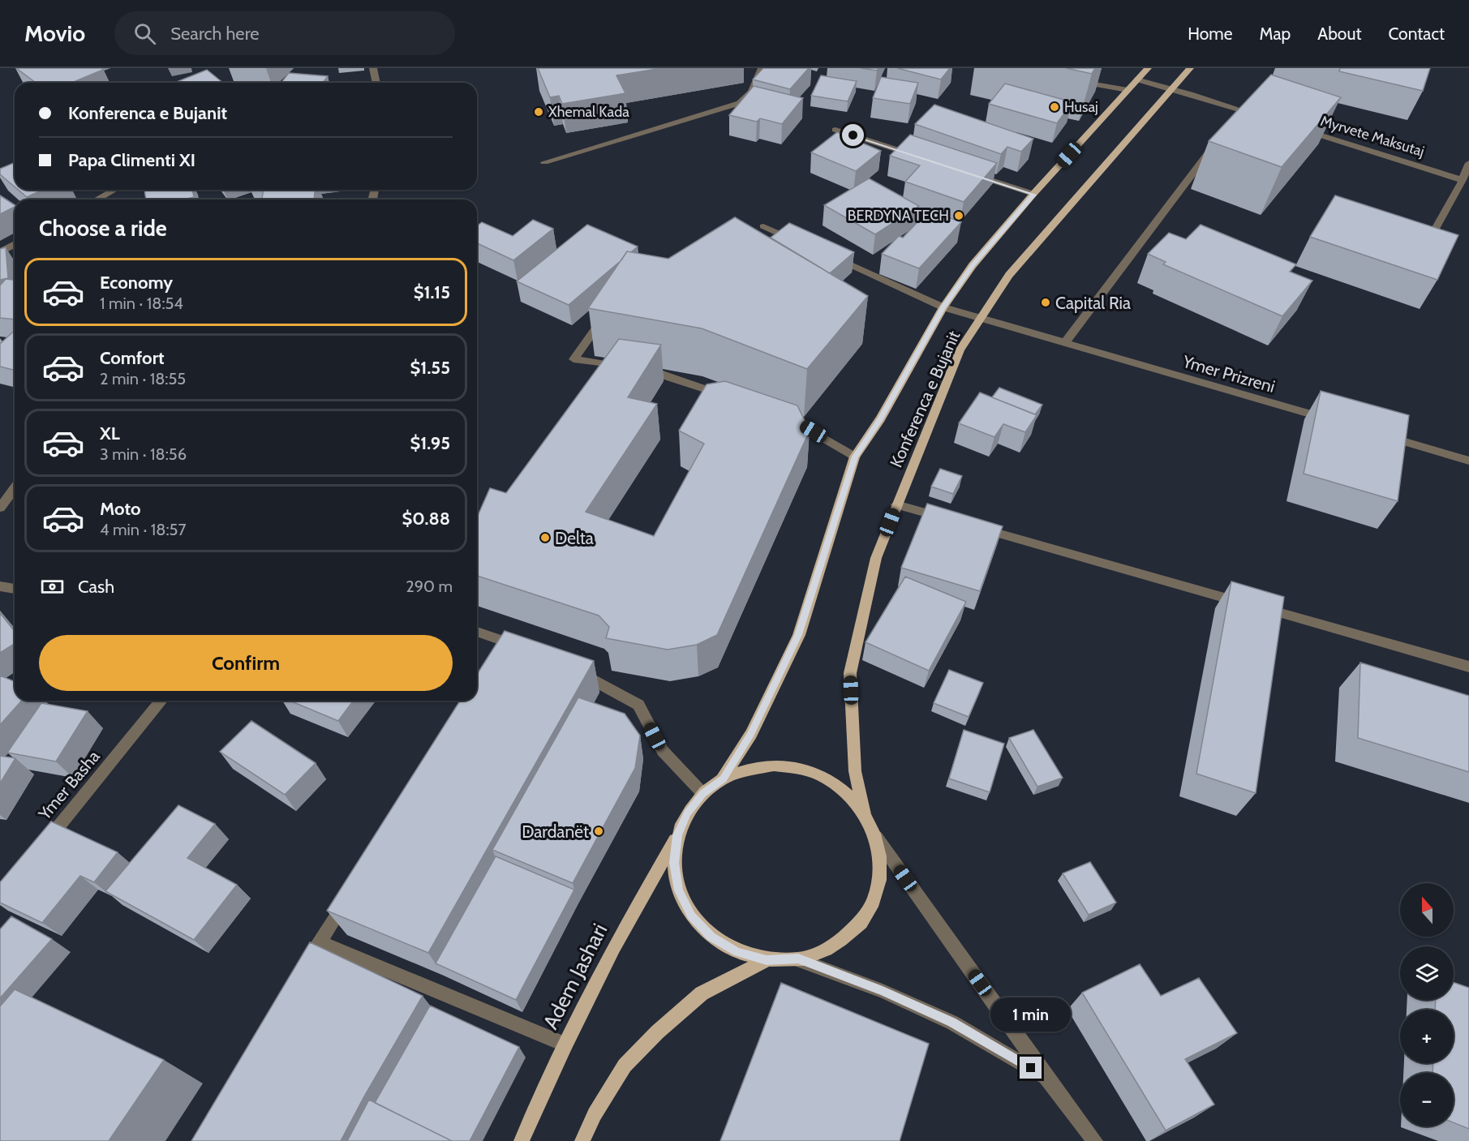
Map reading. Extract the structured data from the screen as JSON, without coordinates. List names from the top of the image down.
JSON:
{
  "streets": {
    "main road": ["Konferenca e Bujanit", "Adem Jashari"],
    "street": ["Myrvete Maksutaj", "Ymer Prizreni", "Ymer Basha"]
  },
  "crossings": [
    ["Ymer Prizreni", "Konferenca e Bujanit"]
  ],
  "places": [
    "Husaj",
    "Xhemal Kada",
    "BERDYNA TECH",
    "Capital Ria",
    "Delta",
    "Dardanët"
  ],
  "north": "top",
  "page": {
    "header": "Movio",
    "search": "Search here",
    "nav": [
      "Home",
      "Map",
      "About",
      "Contact"
    ],
    "banner": ["Konferenca e Bujanit", "Papa Climenti XI"],
    "heading": "Choose a ride",
    "list": [
      {
        "name": "Economy",
        "note": "1 min · 18:54",
        "value": "$1.15"
      },
      {
        "name": "Comfort",
        "note": "2 min · 18:55",
        "value": "$1.55"
      },
      {
        "name": "XL",
        "note": "3 min · 18:56",
        "value": "$1.95"
      },
      {
        "name": "Moto",
        "note": "4 min · 18:57",
        "value": "$0.88"
      }
    ],
    "pay": ["Cash", "290 m"],
    "buttons": "Confirm",
    "map_buttons": ["+", "−"],
    "bubble": "1 min"
  }
}
